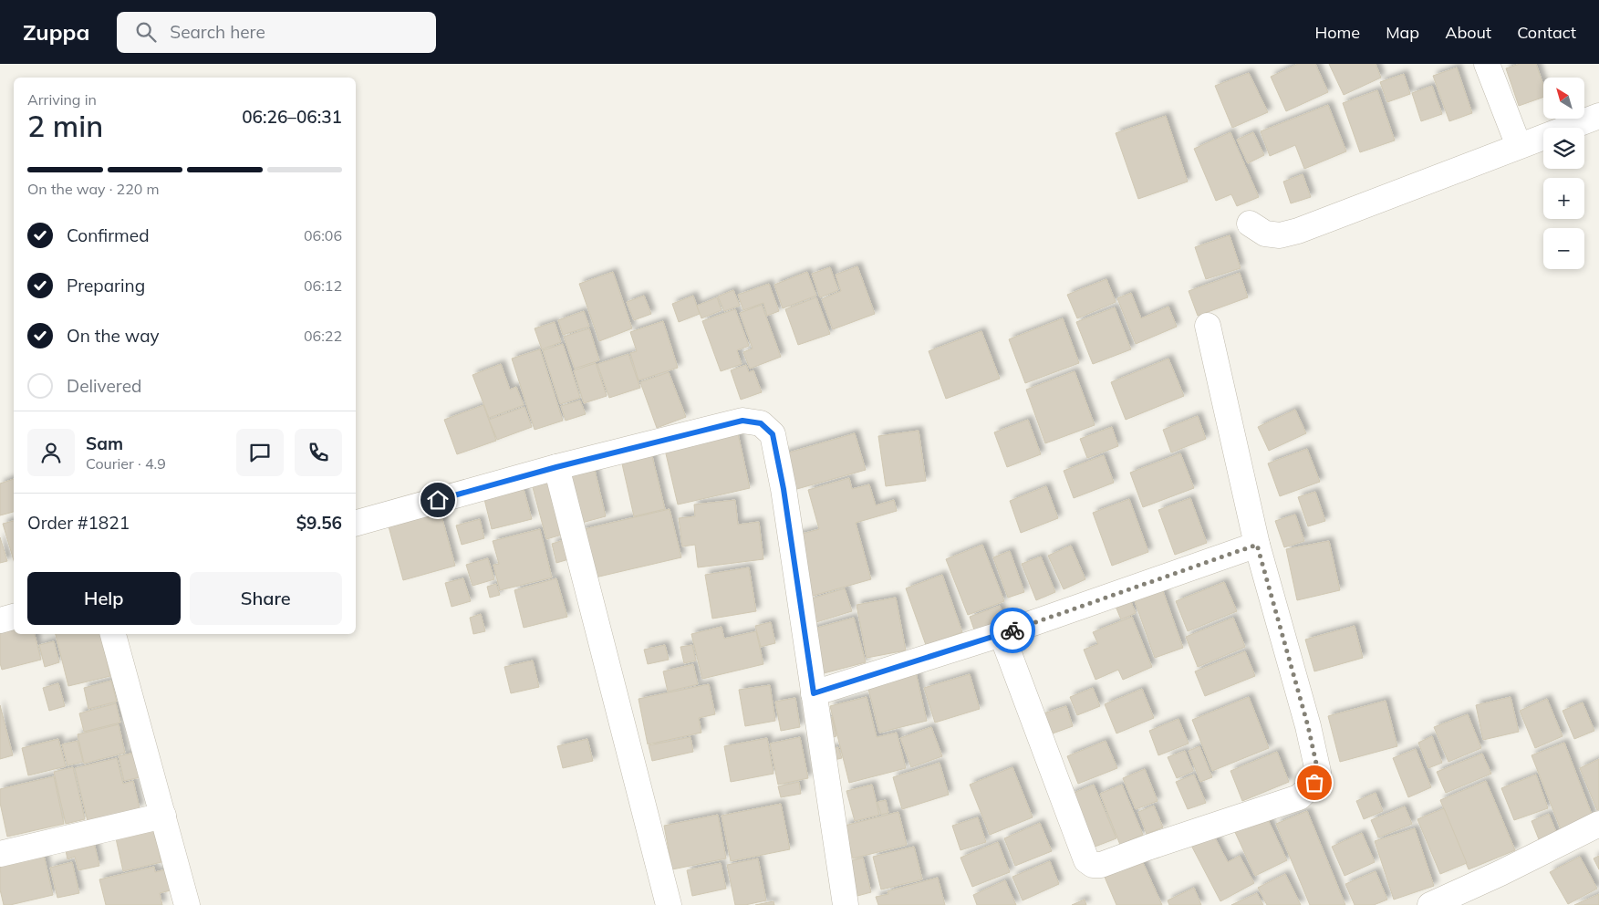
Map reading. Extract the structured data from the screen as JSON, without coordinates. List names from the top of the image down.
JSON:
{
  "north": "top left",
  "page": {
    "header": "Zuppa",
    "search": "Search here",
    "nav": [
      "Home",
      "Map",
      "About",
      "Contact"
    ],
    "map_buttons": ["+", "−"],
    "heading": ["2 min", "Arriving in", "06:26–06:31"],
    "panel": [
      "Sam",
      "Courier · 4.9",
      "Order #1821",
      "$9.56"
    ],
    "bar": "On the way · 220 m",
    "list": [
      ["Confirmed", "06:06"],
      ["Preparing", "06:12"],
      ["On the way", "06:22"],
      "Delivered"
    ],
    "buttons": ["Help", "Share"]
  }
}
